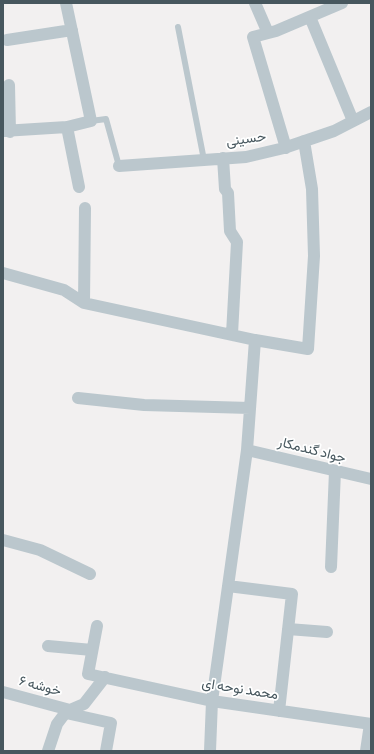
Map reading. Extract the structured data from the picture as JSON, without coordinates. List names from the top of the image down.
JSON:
{
  "streets": {
    "street": [
      "حسینی",
      "جواد گندمکار",
      "خوشه ۶",
      "محمد نوحه ای"
    ]
  }
}
